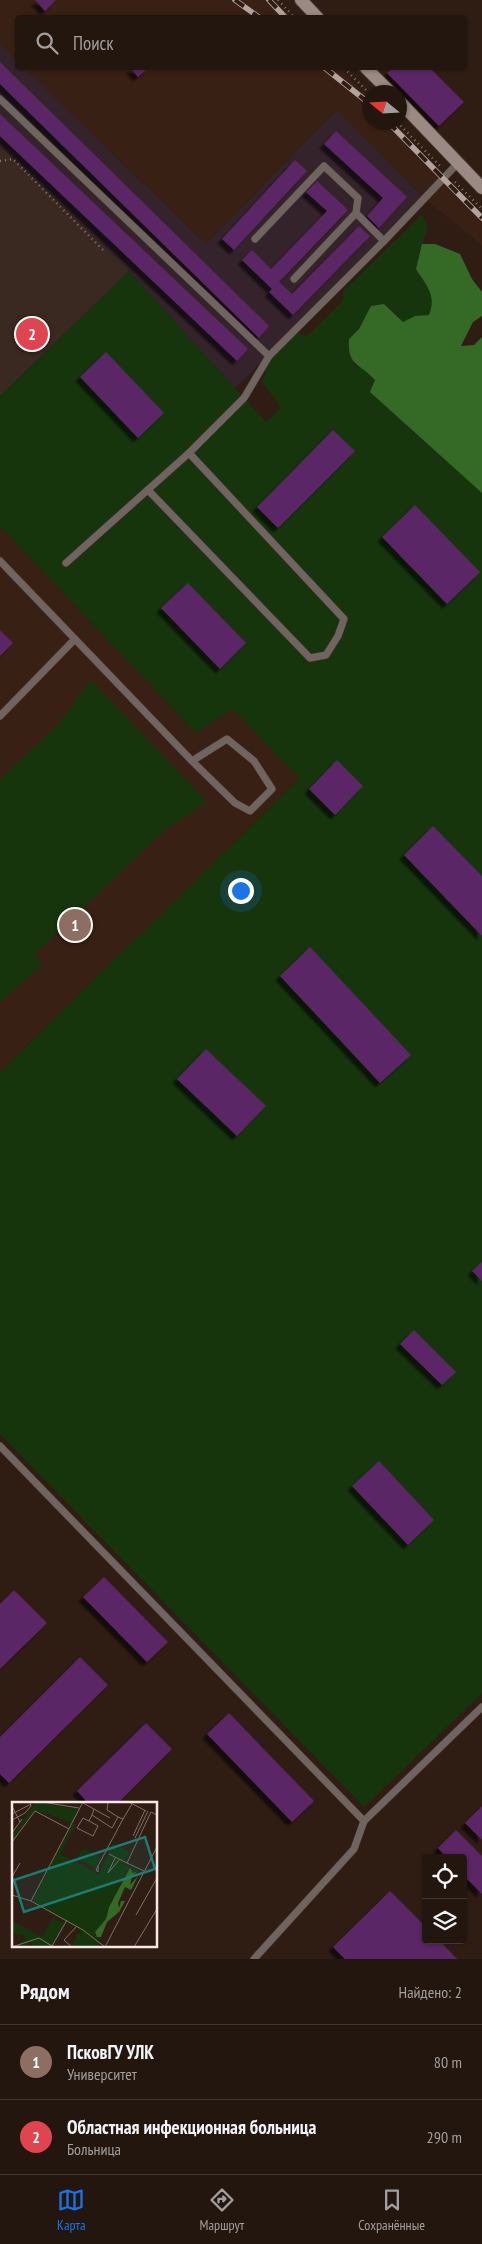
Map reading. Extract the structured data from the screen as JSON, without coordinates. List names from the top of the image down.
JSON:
{
  "north": "left",
  "page": {
    "search": "Поиск",
    "pins": ["2", "1"],
    "heading": ["Рядом", "Найдено: 2"],
    "list": [
      {
        "mark": "1",
        "name": "ПсковГУ УЛК",
        "note": "Университет",
        "value": "80 m"
      },
      {
        "mark": "2",
        "name": "Областная инфекционная больница",
        "note": "Больница",
        "value": "290 m"
      }
    ],
    "nav": ["Карта", "Маршрут", "Сохранённые"]
  }
}
